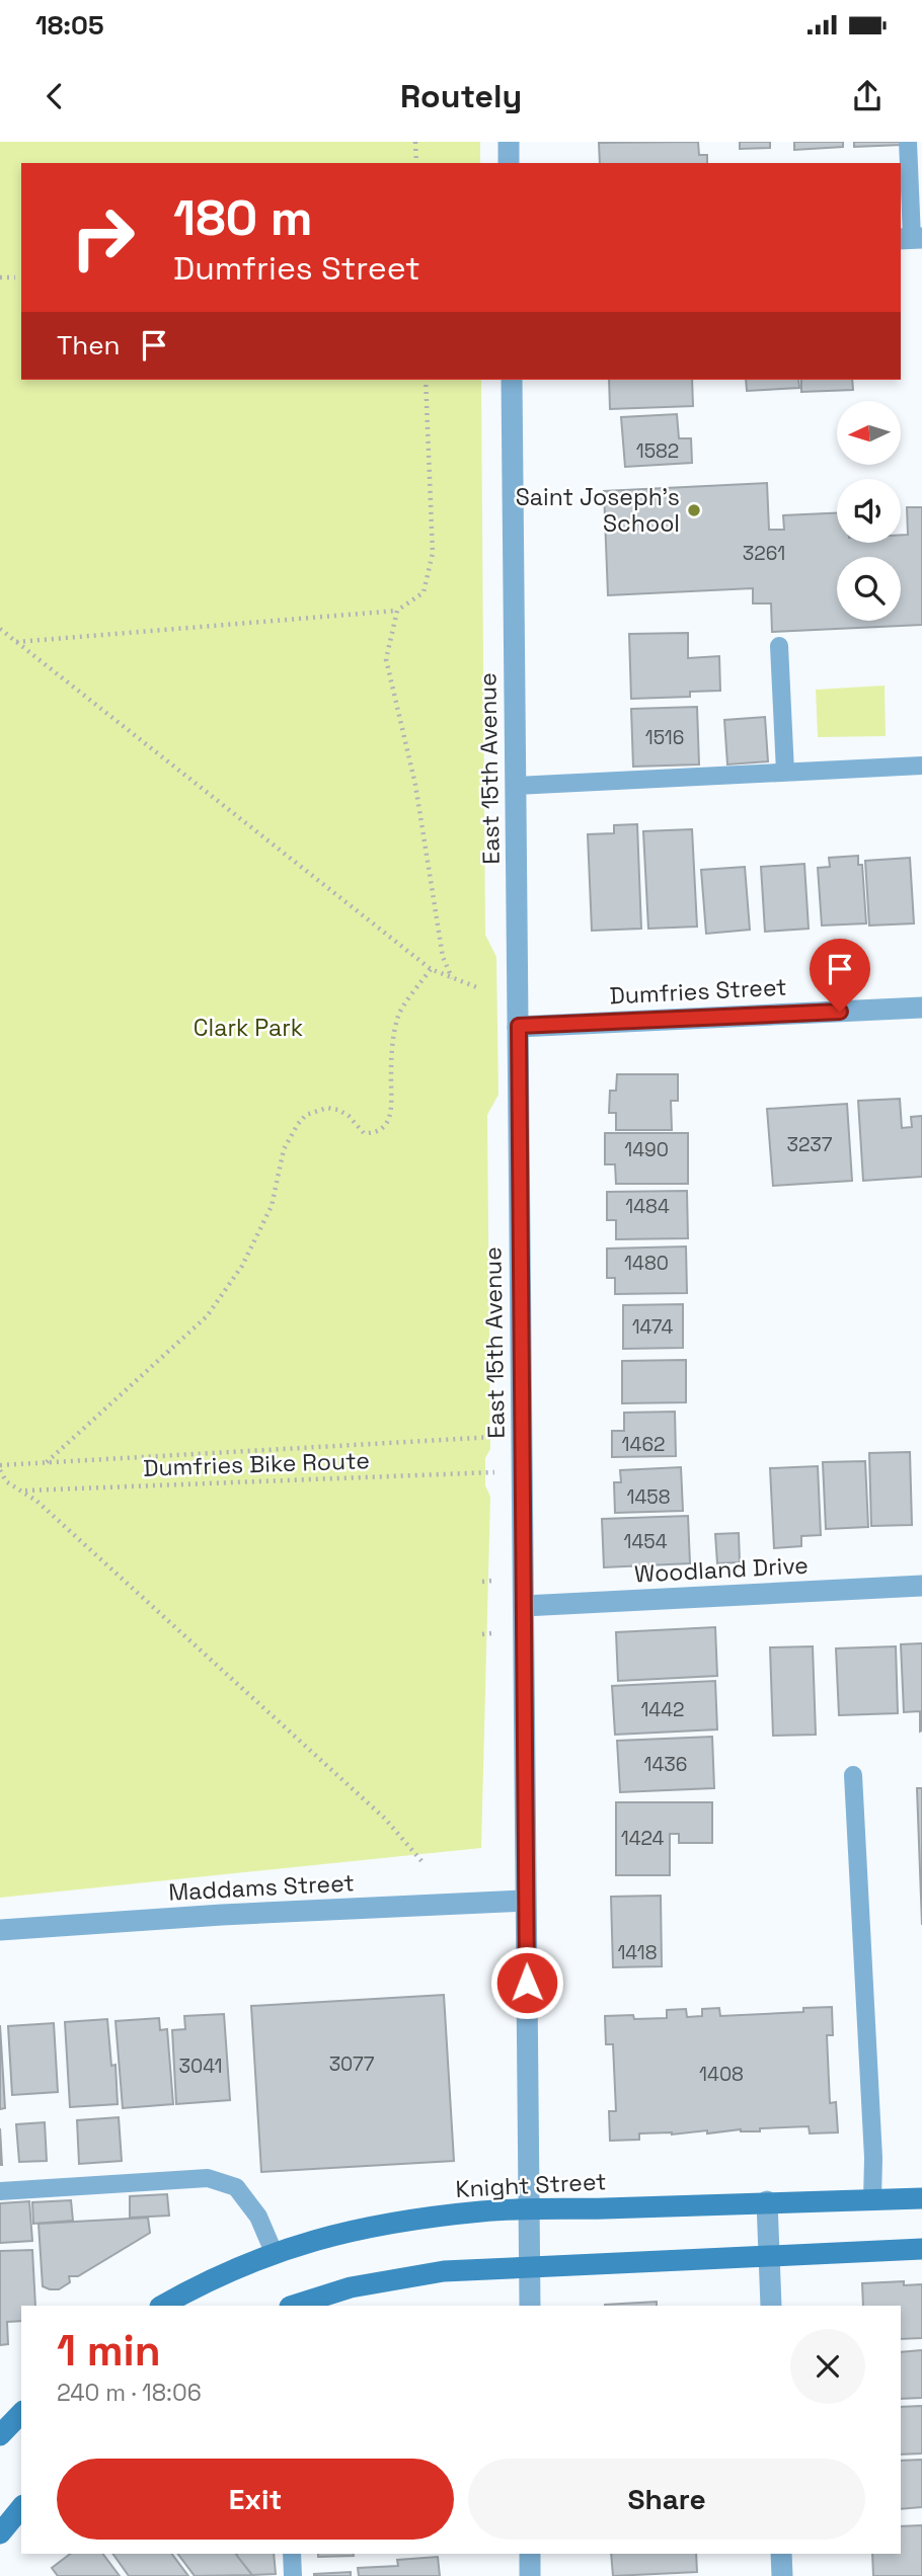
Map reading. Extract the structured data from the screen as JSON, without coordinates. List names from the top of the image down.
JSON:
{
  "streets": {
    "main road": ["Knight Street"],
    "street": [
      "East 15th Avenue",
      "Dumfries Street",
      "Woodland Drive",
      "Maddams Street"
    ],
    "path": ["Dumfries Bike Route"]
  },
  "crossings": [
    ["East 15th Avenue", "Dumfries Street"],
    ["East 15th Avenue", "Dumfries Bike Route"],
    ["East 15th Avenue", "Woodland Drive"],
    ["East 15th Avenue", "Maddams Street"],
    ["East 15th Avenue", "Knight Street"]
  ],
  "parks": ["Clark Park"],
  "places": ["Saint Joseph’s School"],
  "house_numbers": [
    "1582",
    "3261",
    "1516",
    "3237",
    "1490",
    "1484",
    "1480",
    "1474",
    "1462",
    "1458",
    "1454",
    "1442",
    "1436",
    "1424",
    "1418",
    "3077",
    "3041",
    "1408"
  ],
  "north": "left",
  "page": {
    "status": "18:05",
    "header": "Routely",
    "turn": ["180 m", "Dumfries Street"],
    "then": "Then",
    "heading": ["1 min", "240 m · 18:06"],
    "buttons": ["Exit", "Share"]
  }
}
